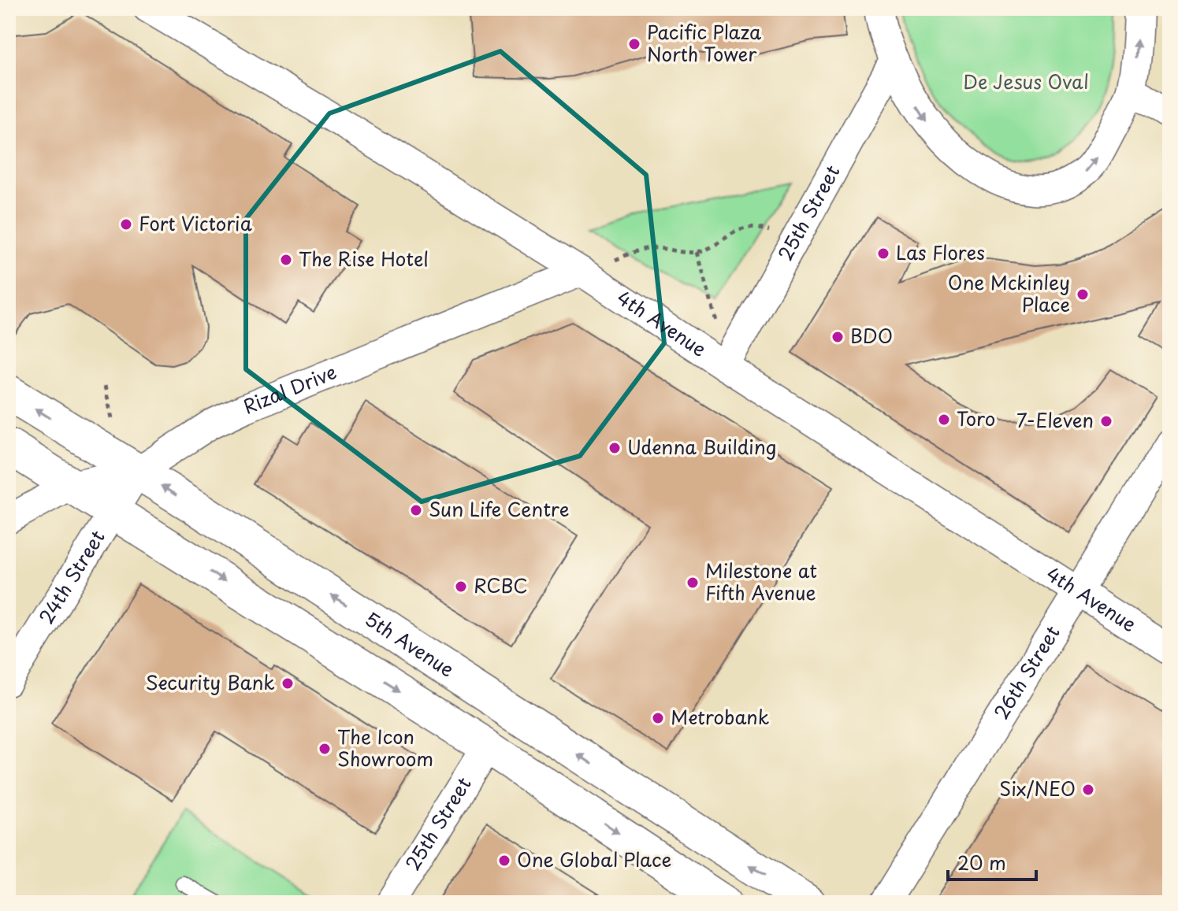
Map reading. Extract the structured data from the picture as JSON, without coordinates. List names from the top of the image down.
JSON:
{
  "streets": {
    "main road": ["5th Avenue"],
    "street": [
      "25th Street",
      "4th Avenue",
      "Rizal Drive",
      "24th Street",
      "26th Street"
    ]
  },
  "crossings": [
    ["25th Street", "4th Avenue"],
    ["4th Avenue", "Rizal Drive"],
    ["4th Avenue", "26th Street"],
    ["Rizal Drive", "24th Street"],
    ["Rizal Drive", "5th Avenue"],
    ["24th Street", "5th Avenue"]
  ],
  "parks": ["De Jesus Oval"],
  "places": [
    "Pacific Plaza North Tower",
    "Fort Victoria",
    "Las Flores",
    "The Rise Hotel",
    "One Mckinley Place",
    "BDO",
    "Toro",
    "7-Eleven",
    "Udenna Building",
    "Sun Life Centre",
    "Milestone at Fifth Avenue",
    "RCBC",
    "Security Bank",
    "Metrobank",
    "The Icon Showroom",
    "Six/NEO",
    "One Global Place"
  ],
  "scale_bar": "20 m"
}
